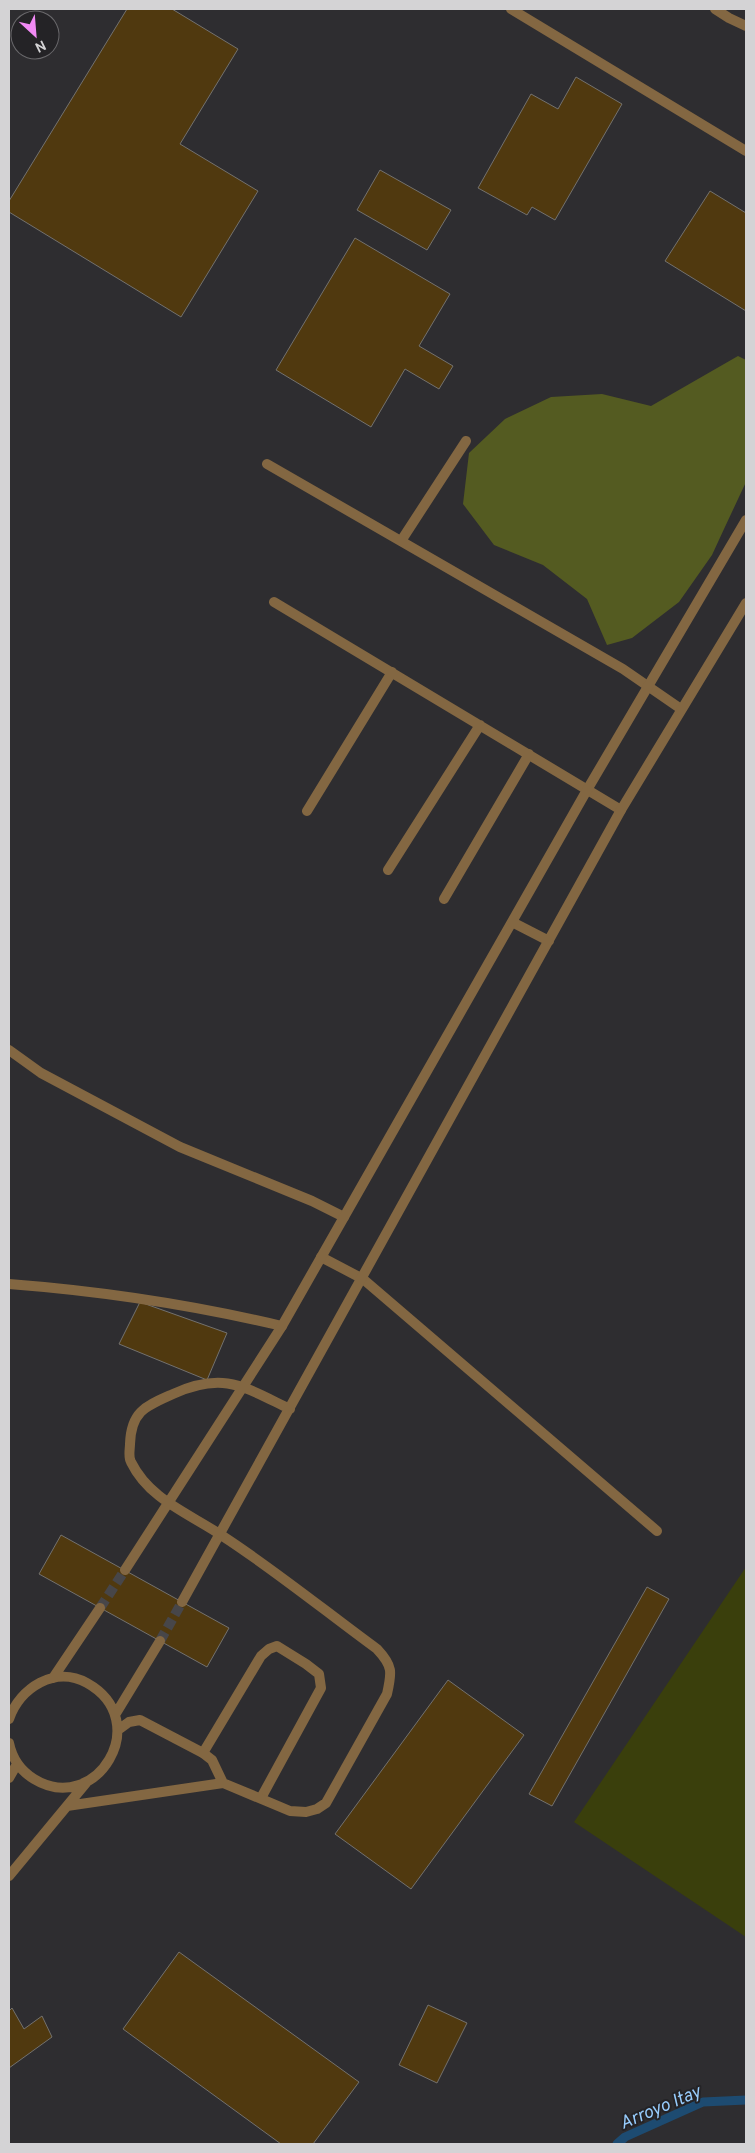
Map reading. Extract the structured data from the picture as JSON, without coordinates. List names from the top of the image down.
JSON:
{
  "water": ["Arroyo Itay"],
  "north": "bottom right"
}
